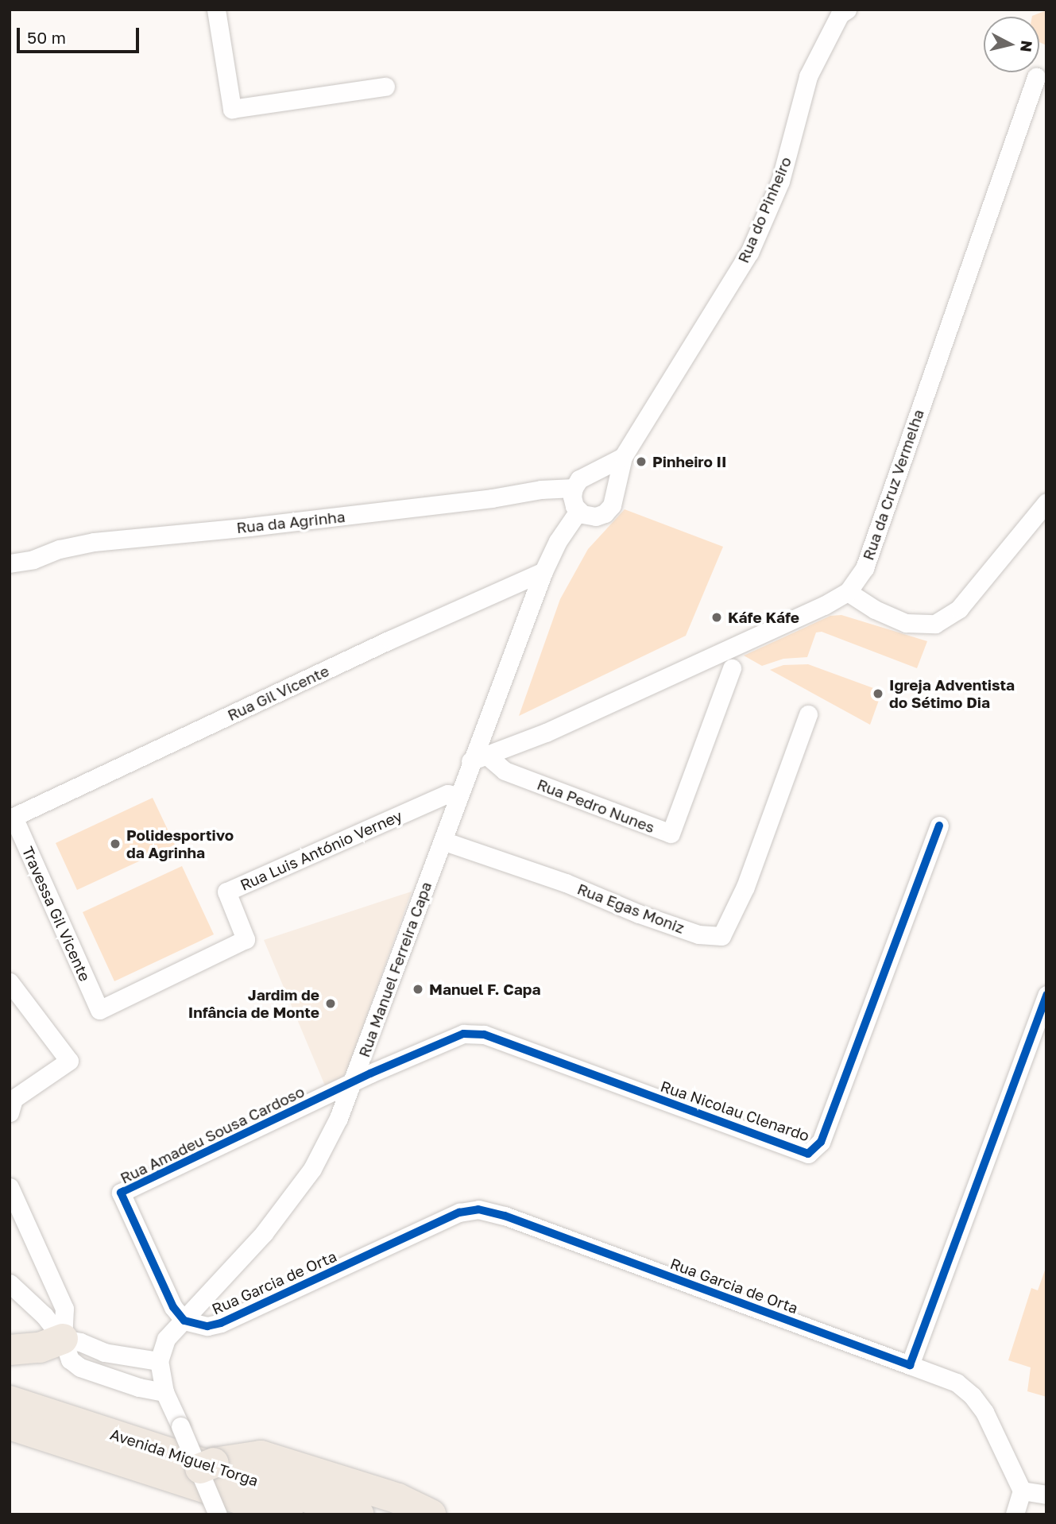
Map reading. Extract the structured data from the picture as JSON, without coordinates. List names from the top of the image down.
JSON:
{
  "streets": {
    "highway": ["Avenida Miguel Torga"],
    "street": [
      "Rua do Pinheiro",
      "Rua da Cruz Vermelha",
      "Rua da Agrinha",
      "Rua Gil Vicente",
      "Rua Pedro Nunes",
      "Rua Luis António Verney",
      "Rua Egas Moniz",
      "Travessa Gil Vicente",
      "Rua Manuel Ferreira Capa",
      "Rua Nicolau Clenardo",
      "Rua Amadeu Sousa Cardoso",
      "Rua Garcia de Orta"
    ]
  },
  "crossings": [
    ["Rua do Pinheiro", "Rua da Agrinha"],
    ["Rua do Pinheiro", "Rua Manuel Ferreira Capa"],
    ["Rua da Cruz Vermelha", "Rua Pedro Nunes"],
    ["Rua da Cruz Vermelha", "Rua Manuel Ferreira Capa"],
    ["Rua da Agrinha", "Rua Manuel Ferreira Capa"],
    ["Rua Gil Vicente", "Travessa Gil Vicente"],
    ["Rua Gil Vicente", "Rua Manuel Ferreira Capa"],
    ["Rua Pedro Nunes", "Rua Manuel Ferreira Capa"],
    ["Rua Luis António Verney", "Travessa Gil Vicente"],
    ["Rua Luis António Verney", "Rua Manuel Ferreira Capa"],
    ["Rua Egas Moniz", "Rua Manuel Ferreira Capa"],
    ["Rua Manuel Ferreira Capa", "Rua Nicolau Clenardo"],
    ["Rua Manuel Ferreira Capa", "Rua Amadeu Sousa Cardoso"],
    ["Rua Manuel Ferreira Capa", "Rua Garcia de Orta"],
    ["Rua Nicolau Clenardo", "Rua Amadeu Sousa Cardoso"],
    ["Rua Amadeu Sousa Cardoso", "Rua Garcia de Orta"]
  ],
  "places": [
    "Pinheiro II",
    "Káfe Káfe",
    "Igreja Adventista do Sétimo Dia",
    "Polidesportivo da Agrinha",
    "Manuel F. Capa",
    "Jardim de Infância de Monte"
  ],
  "scale_bar": "50 m",
  "north": "right"
}
